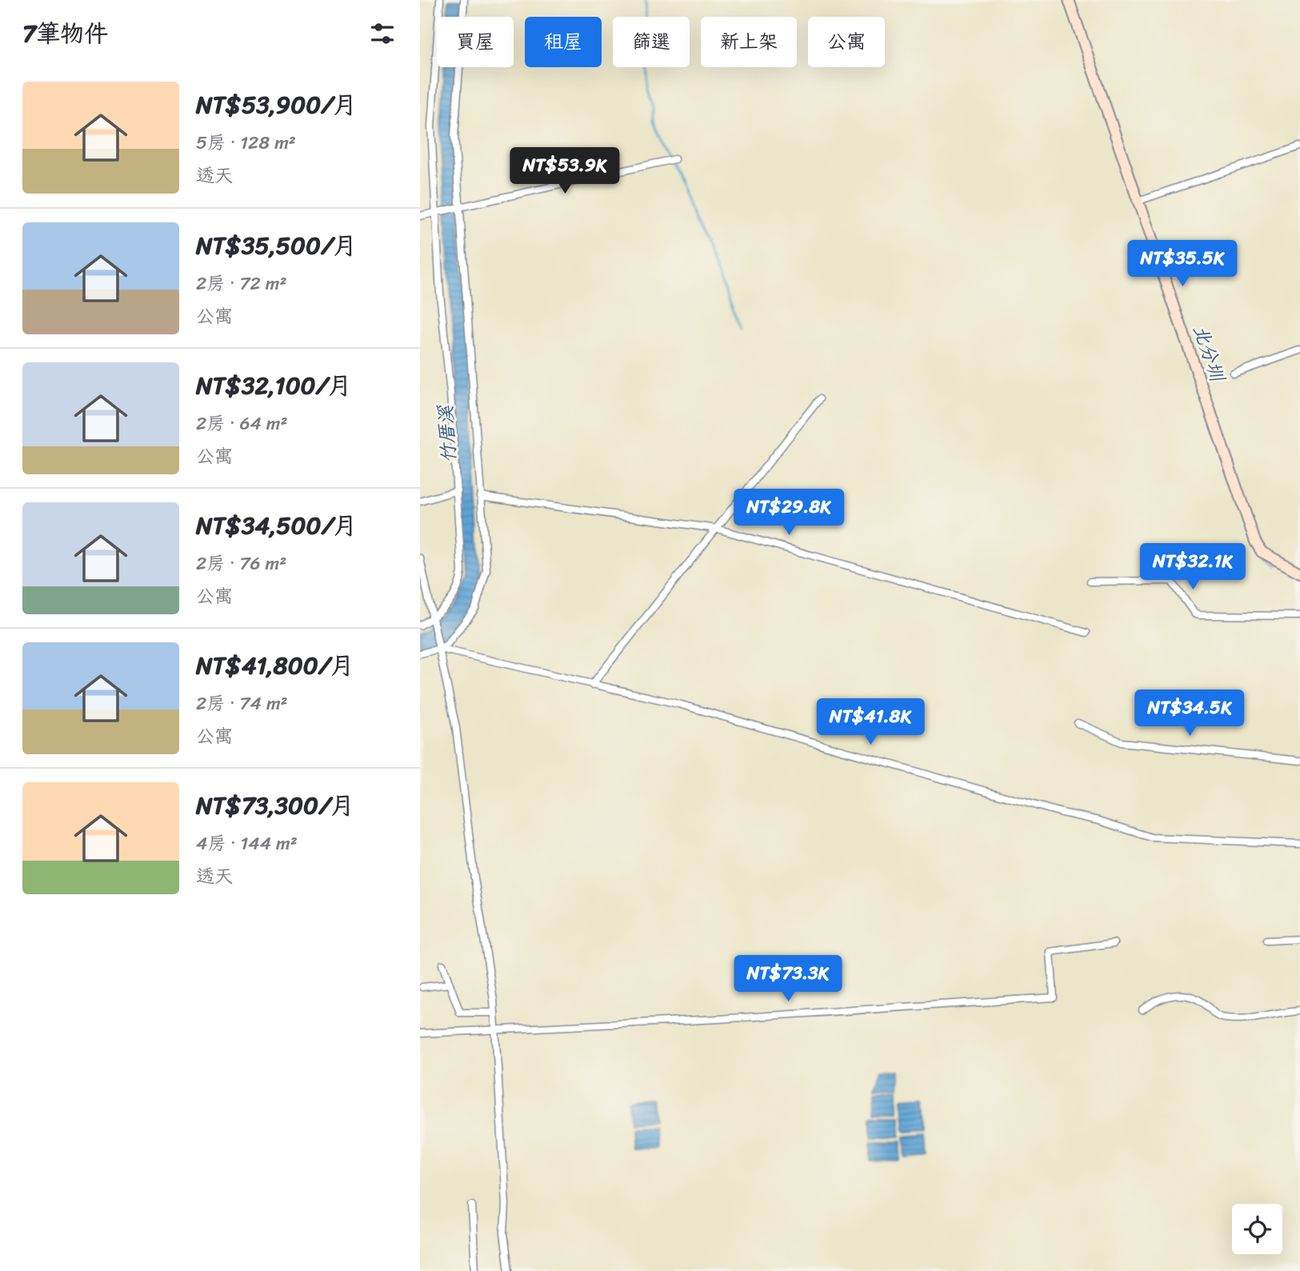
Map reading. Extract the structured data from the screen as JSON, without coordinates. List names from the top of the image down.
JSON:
{
  "water": ["北分圳", "竹厝溪"],
  "page": {
    "heading": "7筆物件",
    "chip": [
      "買屋",
      "租屋",
      "篩選",
      "新上架",
      "公寓"
    ],
    "list": [
      {
        "name": "NT$53,900/月",
        "note": "5房 · 128 m² · 透天"
      },
      {
        "name": "NT$35,500/月",
        "note": "2房 · 72 m² · 公寓"
      },
      {
        "name": "NT$32,100/月",
        "note": "2房 · 64 m² · 公寓"
      },
      {
        "name": "NT$34,500/月",
        "note": "2房 · 76 m² · 公寓"
      },
      {
        "name": "NT$41,800/月",
        "note": "2房 · 74 m² · 公寓"
      },
      {
        "name": "NT$73,300/月",
        "note": "4房 · 144 m² · 透天"
      }
    ],
    "price": [
      "NT$53.9K",
      "NT$35.5K",
      "NT$29.8K",
      "NT$32.1K",
      "NT$34.5K",
      "NT$41.8K",
      "NT$73.3K"
    ]
  }
}
